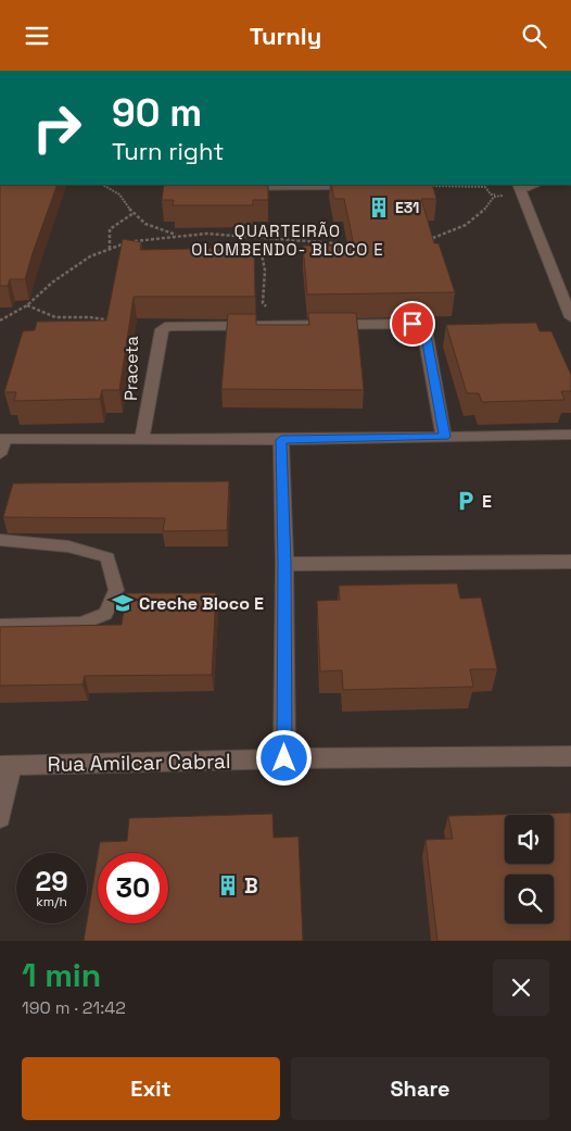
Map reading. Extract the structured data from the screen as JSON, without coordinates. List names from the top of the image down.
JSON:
{
  "streets": {
    "street": ["Rua Amilcar Cabral"],
    "path": ["Praceta"]
  },
  "districts": ["QUARTEIRÃO OLOMBENDO- BLOCO E"],
  "places": {
    "building": ["E31", "B"],
    "parking": ["E"],
    "school or university": ["Creche Bloco E"]
  },
  "page": {
    "header": "Turnly",
    "turn": ["90 m", "Turn right"],
    "speed": "29 km/h",
    "limit": "30",
    "heading": ["1 min", "190 m · 21:42"],
    "buttons": ["Exit", "Share"]
  }
}
